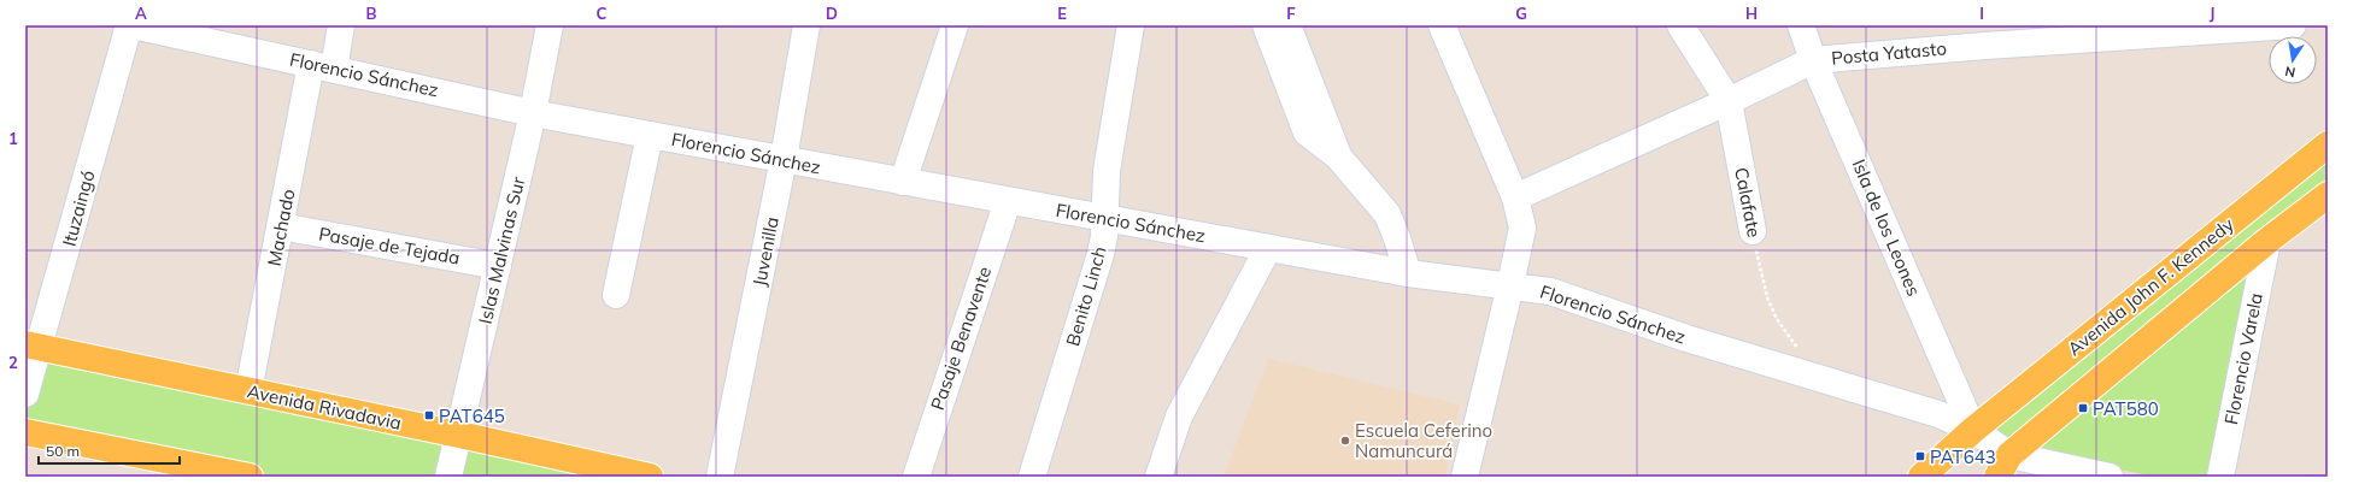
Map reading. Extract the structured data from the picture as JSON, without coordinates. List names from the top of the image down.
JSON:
{
  "streets": {
    "main road": ["Avenida John F. Kennedy", "Avenida Rivadavia"],
    "street": [
      "Posta Yatasto",
      "Florencio Sánchez",
      "Calafate",
      "Ituzaingó",
      "Machado",
      "Isla de los Leones",
      "Pasaje de Tejada",
      "Islas Malvinas Sur",
      "Juvenilla",
      "Benito Linch",
      "Pasaje Benavente",
      "Florencio Varela"
    ]
  },
  "crossings": [
    ["Posta Yatasto", "Calafate"],
    ["Posta Yatasto", "Isla de los Leones"],
    ["Florencio Sánchez", "Machado"],
    ["Florencio Sánchez", "Isla de los Leones"],
    ["Florencio Sánchez", "Islas Malvinas Sur"],
    ["Florencio Sánchez", "Juvenilla"],
    ["Florencio Sánchez", "Avenida John F. Kennedy"],
    ["Florencio Sánchez", "Benito Linch"],
    ["Florencio Sánchez", "Pasaje Benavente"],
    ["Ituzaingó", "Avenida Rivadavia"],
    ["Machado", "Pasaje de Tejada"],
    ["Machado", "Avenida Rivadavia"],
    ["Isla de los Leones", "Avenida John F. Kennedy"],
    ["Pasaje de Tejada", "Islas Malvinas Sur"],
    ["Islas Malvinas Sur", "Avenida Rivadavia"],
    ["Avenida John F. Kennedy", "Florencio Varela"]
  ],
  "places": {
    "transit": ["PAT580", "PAT645", "PAT643"],
    "other": ["Escuela Ceferino Namuncurá"]
  },
  "scale_bar": "50 m",
  "north": "bottom",
  "grid": {
    "columns": [
      "A",
      "B",
      "C",
      "D",
      "E",
      "F",
      "G",
      "H",
      "I",
      "J"
    ],
    "rows": ["1", "2"]
  }
}
